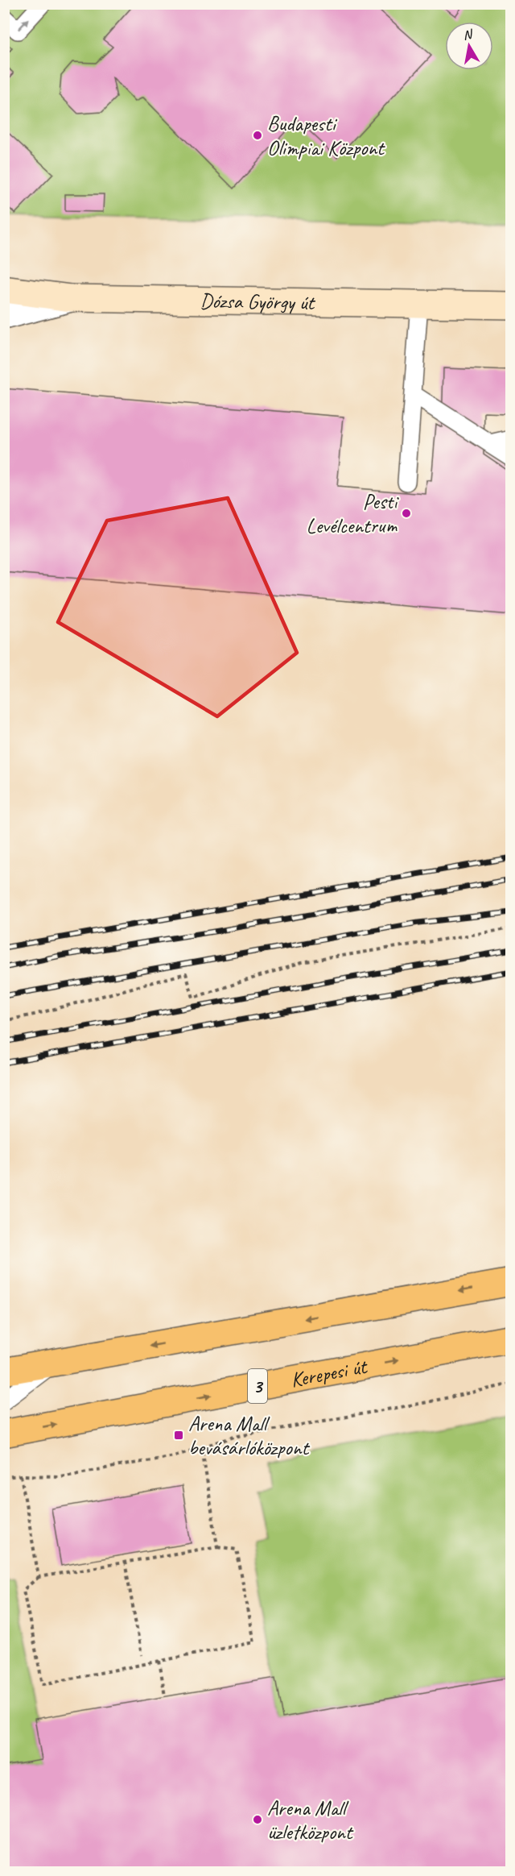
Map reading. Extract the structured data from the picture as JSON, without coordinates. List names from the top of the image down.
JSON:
{
  "streets": {
    "main road": ["Dózsa György út", "Kerepesi út", "3"]
  },
  "places": {
    "other": ["Budapesti Olimpiai Központ", "Pesti Levélcentrum", "Arena Mall üzletközpont"],
    "transit": ["Arena Mall bevásárlóközpont"]
  },
  "north": "top"
}
